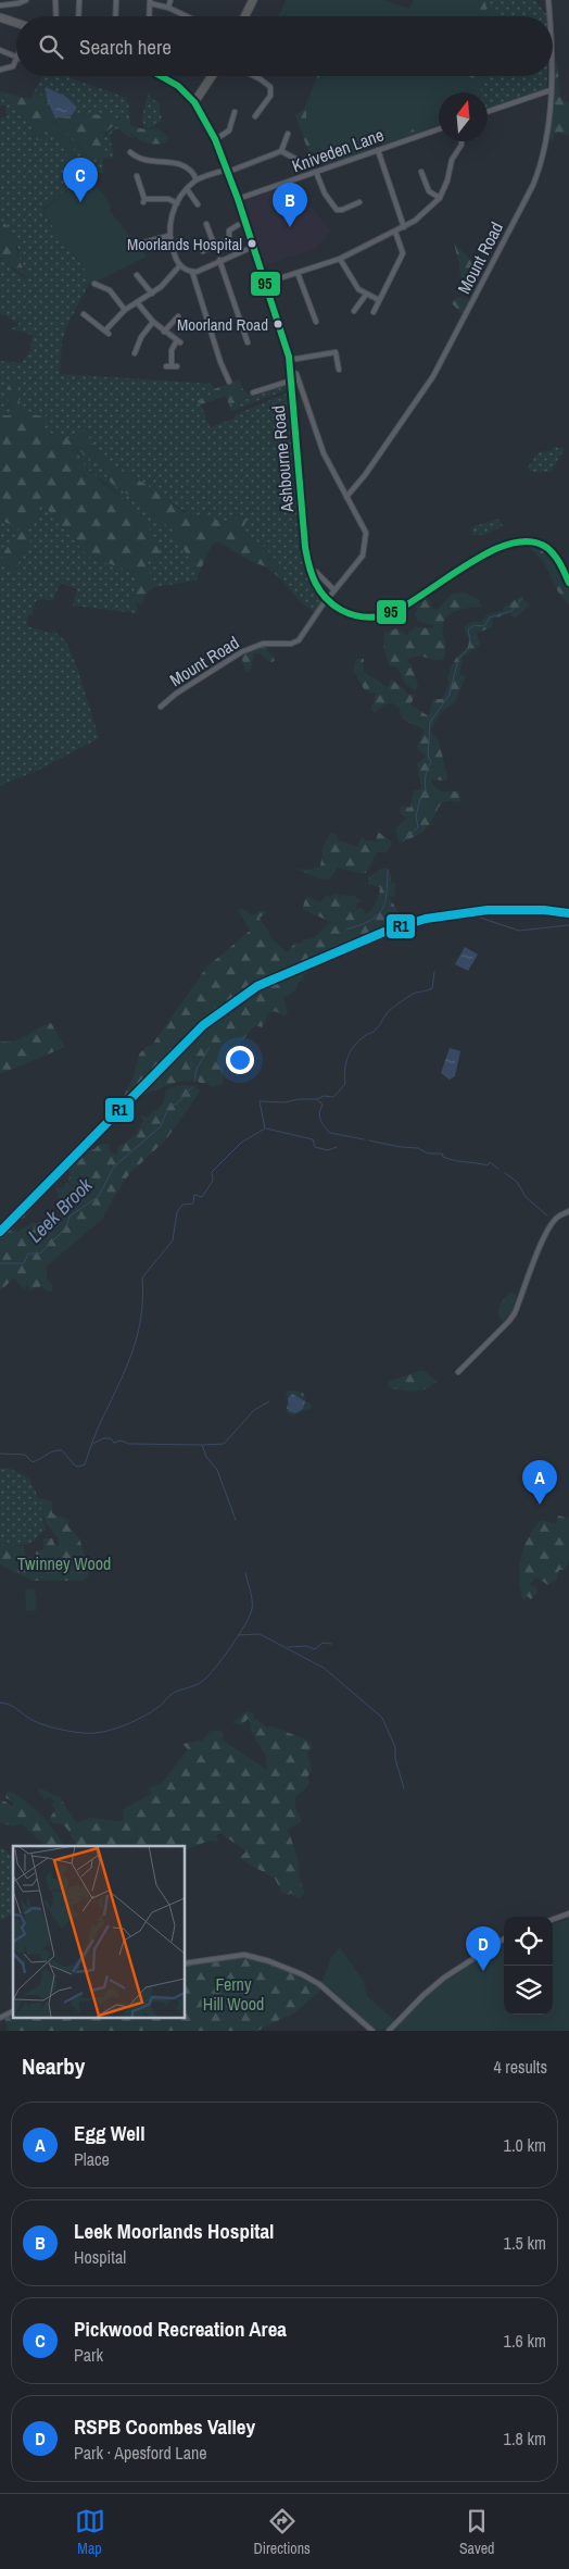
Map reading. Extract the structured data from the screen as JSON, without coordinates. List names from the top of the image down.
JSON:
{
  "streets": {
    "highway": ["Ashbourne Road"],
    "street": ["Kniveden Lane", "Mount Road"]
  },
  "crossings": [
    ["Kniveden Lane", "Ashbourne Road"],
    ["Mount Road", "Ashbourne Road"]
  ],
  "water": ["Leek Brook"],
  "parks": ["Twinney Wood", "Ferny Hill Wood"],
  "places": ["Moorlands Hospital", "Moorland Road"],
  "lines": ["transit line 95", "transit line R1"],
  "north": "top",
  "page": {
    "search": "Search here",
    "pins": [
      "C",
      "B",
      "A",
      "D"
    ],
    "heading": ["Nearby", "4 results"],
    "list": [
      {
        "mark": "A",
        "name": "Egg Well",
        "note": "Place",
        "value": "1.0 km"
      },
      {
        "mark": "B",
        "name": "Leek Moorlands Hospital",
        "note": "Hospital",
        "value": "1.5 km"
      },
      {
        "mark": "C",
        "name": "Pickwood Recreation Area",
        "note": "Park",
        "value": "1.6 km"
      },
      {
        "mark": "D",
        "name": "RSPB Coombes Valley",
        "note": "Park · Apesford Lane",
        "value": "1.8 km"
      }
    ],
    "nav": ["Map", "Directions", "Saved"]
  }
}
